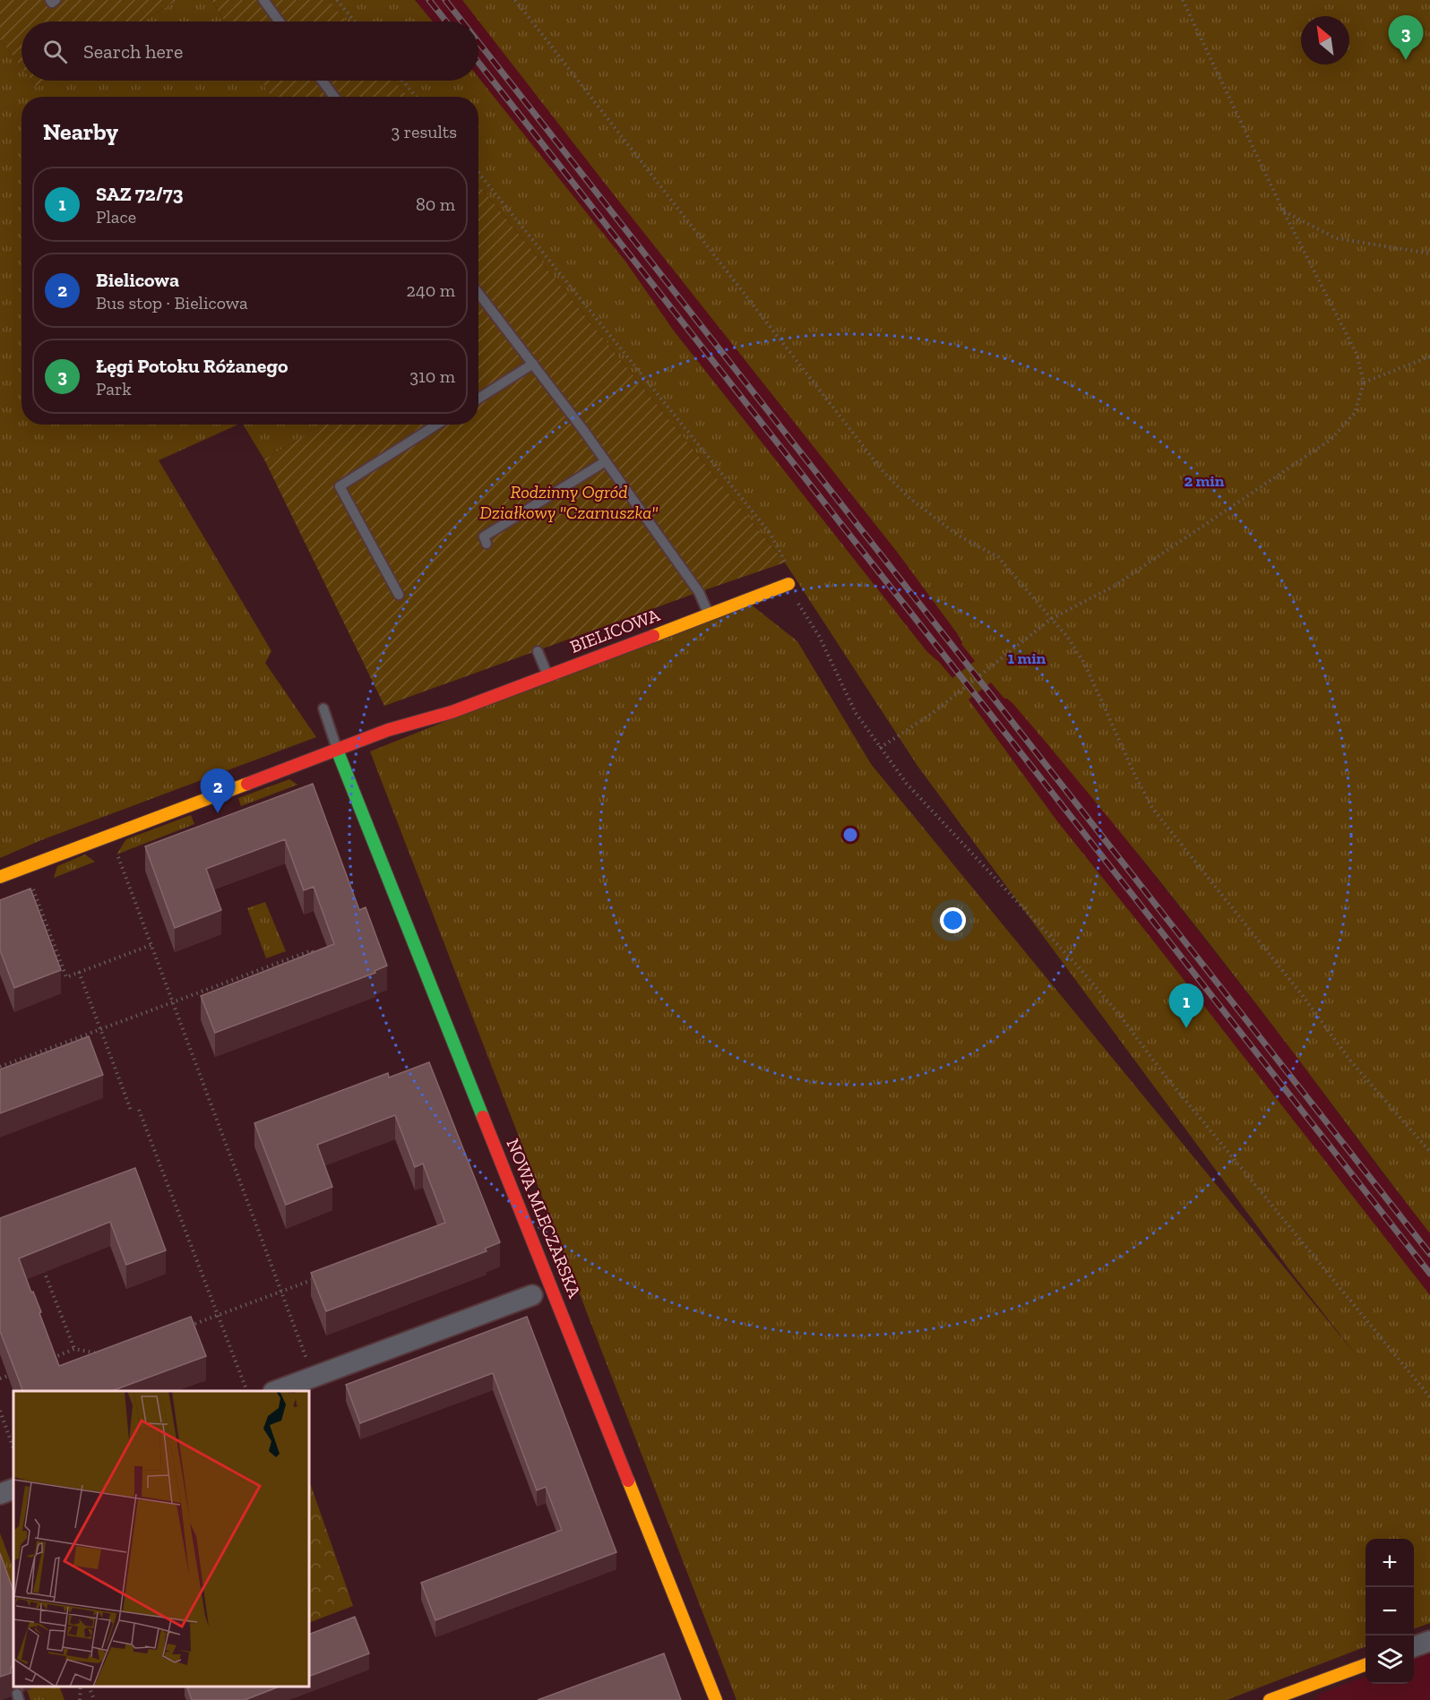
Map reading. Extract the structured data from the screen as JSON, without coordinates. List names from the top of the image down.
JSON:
{
  "streets": {
    "street": ["BIELICOWA", "NOWA MLECZARSKA"]
  },
  "crossings": [
    ["BIELICOWA", "NOWA MLECZARSKA"]
  ],
  "parks": ["Rodzinny Ogród Działkowy \"Czarnuszka\""],
  "north": "top left",
  "page": {
    "pins": ["3", "2", "1"],
    "search": "Search here",
    "heading": ["Nearby", "3 results"],
    "list": [
      {
        "mark": "1",
        "name": "SAZ 72/73",
        "note": "Place",
        "value": "80 m"
      },
      {
        "mark": "2",
        "name": "Bielicowa",
        "note": "Bus stop · Bielicowa",
        "value": "240 m"
      },
      {
        "mark": "3",
        "name": "Łęgi Potoku Różanego",
        "note": "Park",
        "value": "310 m"
      }
    ],
    "map_buttons": ["+", "−"]
  },
  "rings": ["2 min", "1 min"]
}
